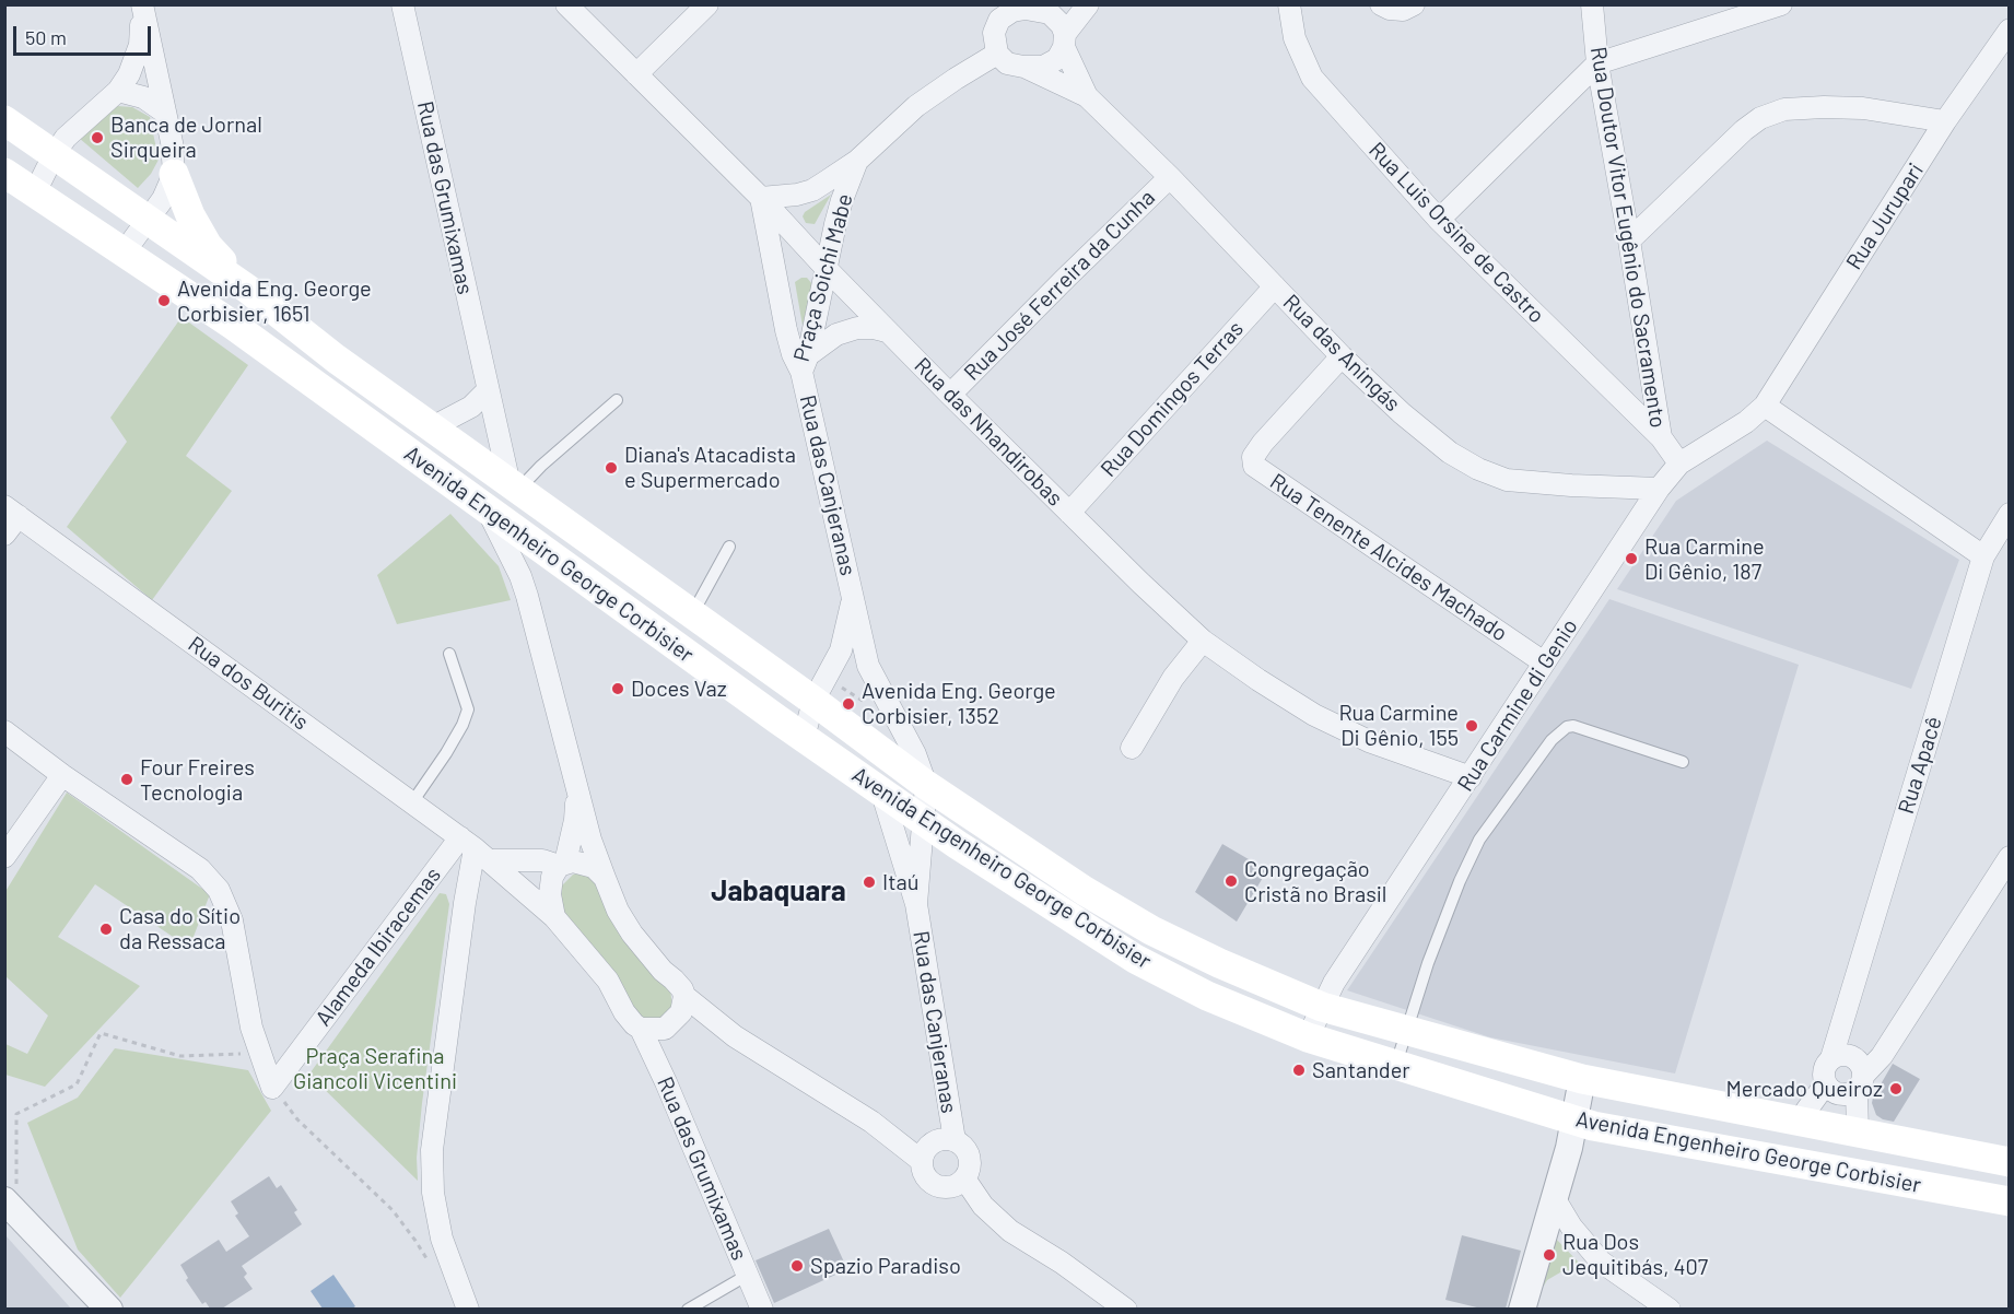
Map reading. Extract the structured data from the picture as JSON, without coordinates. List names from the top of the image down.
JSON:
{
  "streets": {
    "main road": ["Avenida Engenheiro George Corbisier"],
    "street": [
      "Rua das Grumixamas",
      "Rua Jurupari",
      "Rua Luis Orsine de Castro",
      "Rua Doutor Vitor Eugênio do Sacramento",
      "Praça Soichi Mabe",
      "Rua José Ferreira da Cunha",
      "Rua das Aningás",
      "Rua Domingos Terras",
      "Rua das Nhandirobas",
      "Rua das Canjeranas",
      "Rua Tenente Alcides Machado",
      "Rua dos Buritis",
      "Rua Carmine di Genio",
      "Rua Apacê",
      "Alameda Ibiracemas"
    ]
  },
  "crossings": [
    ["Rua das Grumixamas", "Avenida Engenheiro George Corbisier"],
    ["Rua das Grumixamas", "Rua dos Buritis"],
    ["Rua Jurupari", "Rua Carmine di Genio"],
    ["Rua Luis Orsine de Castro", "Rua Doutor Vitor Eugênio do Sacramento"],
    ["Rua Doutor Vitor Eugênio do Sacramento", "Rua Carmine di Genio"],
    ["Praça Soichi Mabe", "Rua das Nhandirobas"],
    ["Praça Soichi Mabe", "Rua das Canjeranas"],
    ["Rua José Ferreira da Cunha", "Rua das Aningás"],
    ["Rua José Ferreira da Cunha", "Rua das Nhandirobas"],
    ["Rua das Aningás", "Rua Domingos Terras"],
    ["Rua das Aningás", "Rua Tenente Alcides Machado"],
    ["Rua das Aningás", "Rua Carmine di Genio"],
    ["Rua Domingos Terras", "Rua das Nhandirobas"],
    ["Rua das Nhandirobas", "Rua Carmine di Genio"],
    ["Rua das Canjeranas", "Avenida Engenheiro George Corbisier"],
    ["Avenida Engenheiro George Corbisier", "Rua Carmine di Genio"],
    ["Rua Tenente Alcides Machado", "Rua Carmine di Genio"],
    ["Rua dos Buritis", "Alameda Ibiracemas"]
  ],
  "districts": ["Jabaquara"],
  "parks": ["Praça Serafina Giancoli Vicentini"],
  "places": [
    "Banca de Jornal Sirqueira",
    "Avenida Eng. George Corbisier, 1651",
    "Diana's Atacadista e Supermercado",
    "Rua Carmine Di Gênio, 187",
    "Doces Vaz",
    "Avenida Eng. George Corbisier, 1352",
    "Rua Carmine Di Gênio, 155",
    "Four Freires Tecnologia",
    "Congregação Cristã no Brasil",
    "Itaú",
    "Casa do Sítio da Ressaca",
    "Santander",
    "Mercado Queiroz",
    "Rua Dos Jequitibás, 407",
    "Spazio Paradiso"
  ],
  "scale_bar": "50 m"
}
